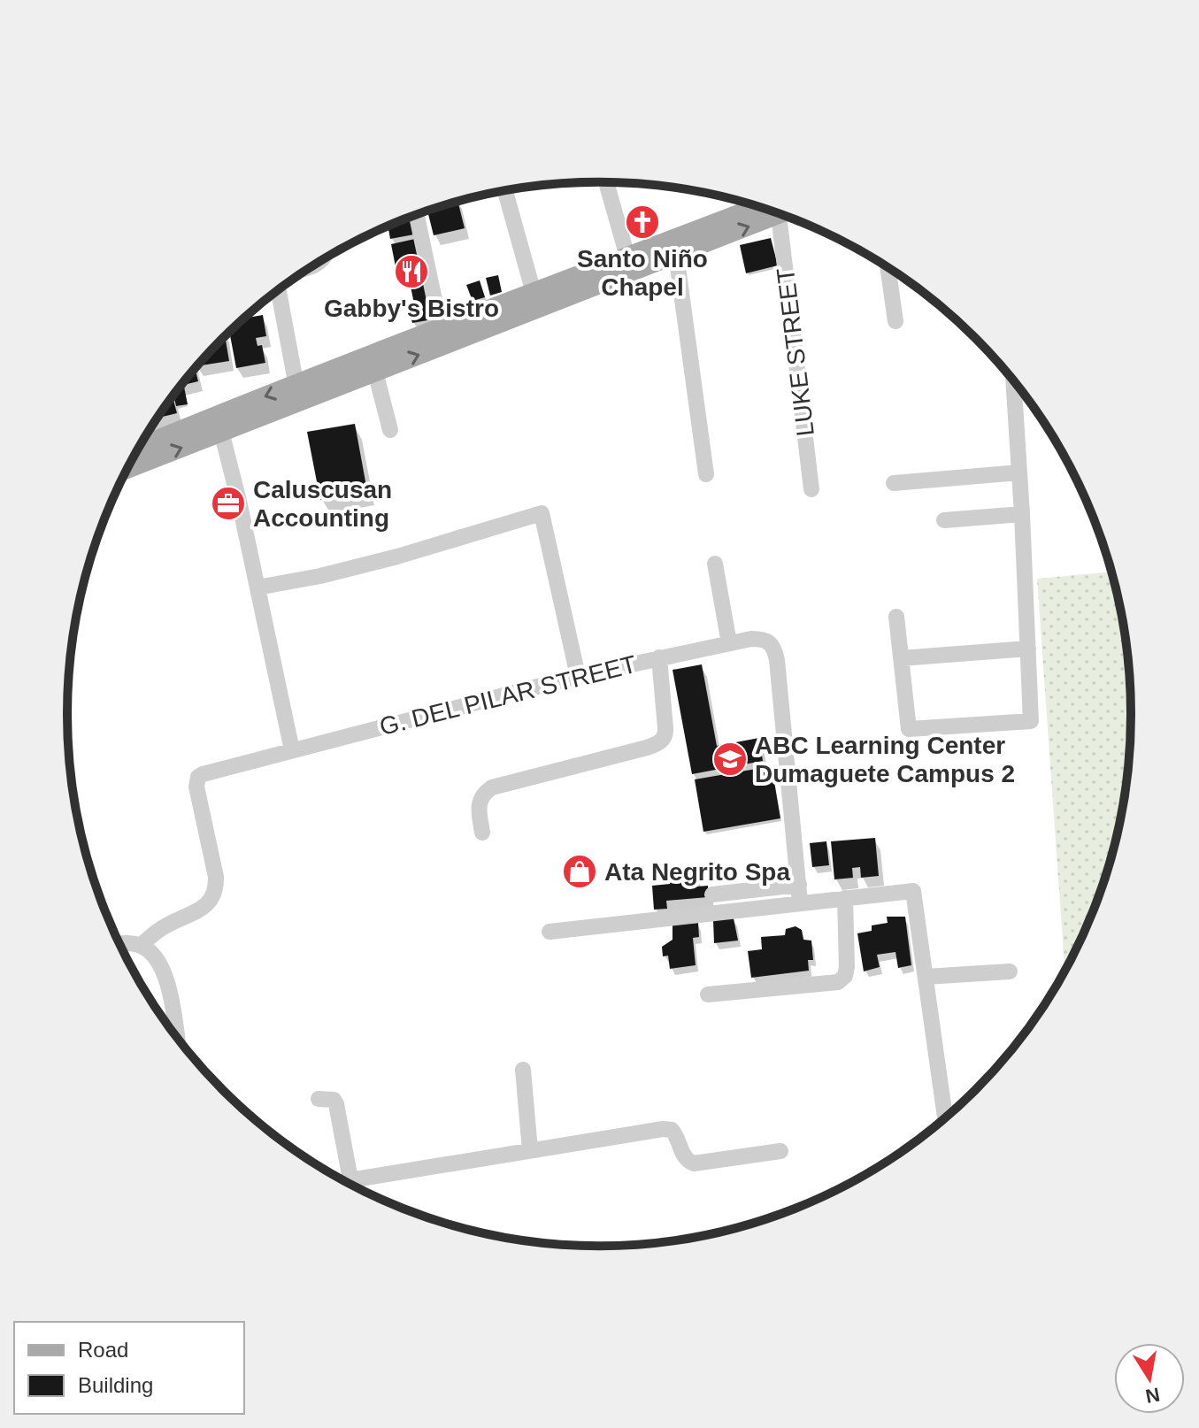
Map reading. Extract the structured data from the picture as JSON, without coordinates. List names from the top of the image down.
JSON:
{
  "streets": {
    "street": ["LUKE STREET", "G. DEL PILAR STREET"]
  },
  "places": {
    "church": ["Santo Niño Chapel"],
    "restaurant": ["Gabby's Bistro"],
    "office": ["Caluscusan Accounting"],
    "school or university": ["ABC Learning Center Dumaguete Campus 2"],
    "shop": ["Ata Negrito Spa"]
  },
  "legend": ["Road", "Building"],
  "north": "bottom"
}
